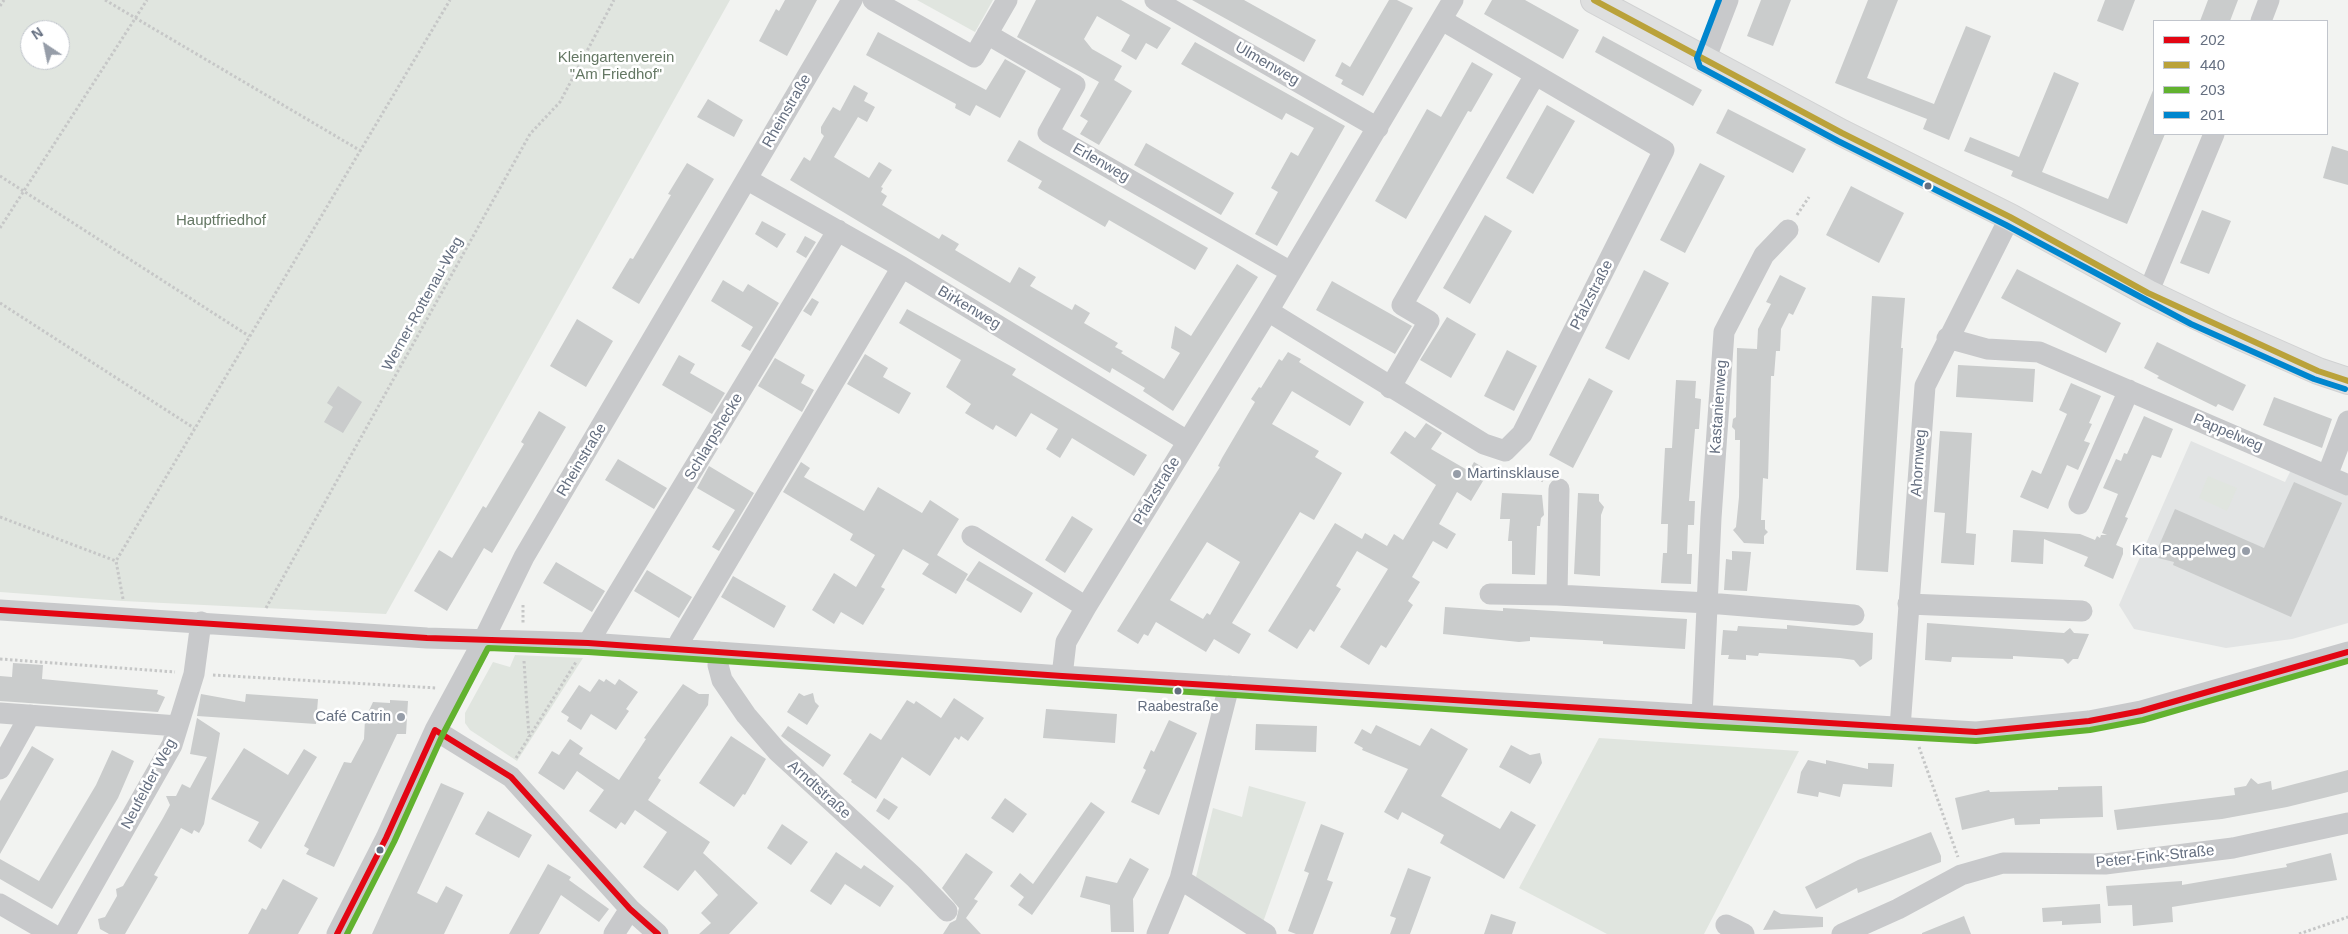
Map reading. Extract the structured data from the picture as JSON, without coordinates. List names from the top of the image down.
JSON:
{
  "streets": {
    "street": [
      "Ulmenweg",
      "Rheinstraße",
      "Erlenweg",
      "Pfalzstraße",
      "Birkenweg",
      "Kastanienweg",
      "Pappelweg",
      "Schlarpshecke",
      "Ahornweg",
      "Neufelder Weg",
      "Arndtstraße",
      "Peter-Fink-Straße"
    ],
    "path": ["Werner-Rottenau-Weg"]
  },
  "crossings": [
    ["Ulmenweg", "Pfalzstraße"],
    ["Rheinstraße", "Birkenweg"],
    ["Erlenweg", "Pfalzstraße"],
    ["Pfalzstraße", "Birkenweg"],
    ["Birkenweg", "Schlarpshecke"],
    ["Pappelweg", "Ahornweg"]
  ],
  "parks": ["Kleingartenverein \"Am Friedhof\"", "Hauptfriedhof"],
  "places": [
    "Martinsklause",
    "Kita Pappelweg",
    "Raabestraße",
    "Café Catrin"
  ],
  "lines": [
    "transit line 440",
    "transit line 201",
    "transit line 202",
    "transit line 203"
  ],
  "legend": [
    "202",
    "440",
    "203",
    "201"
  ],
  "north": "top left"
}
